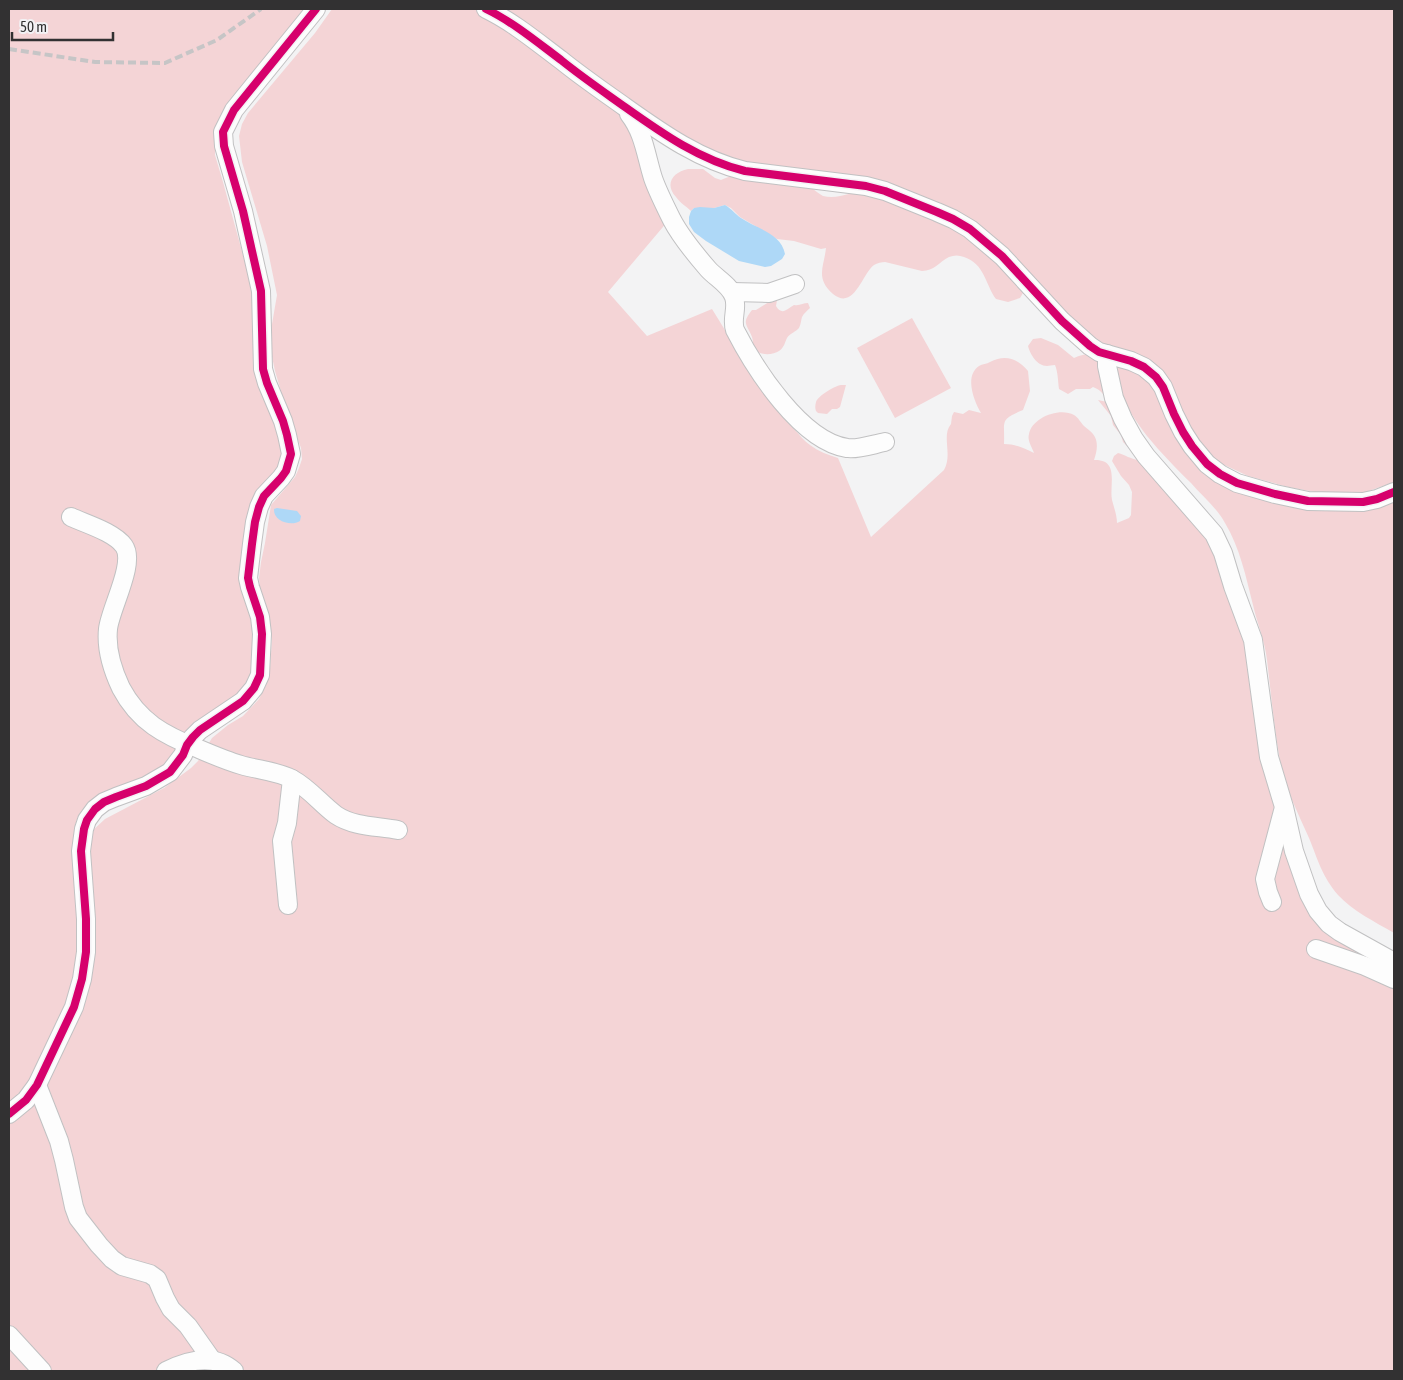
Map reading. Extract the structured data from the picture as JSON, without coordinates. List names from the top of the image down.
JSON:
{
  "scale_bar": "50 m"
}
